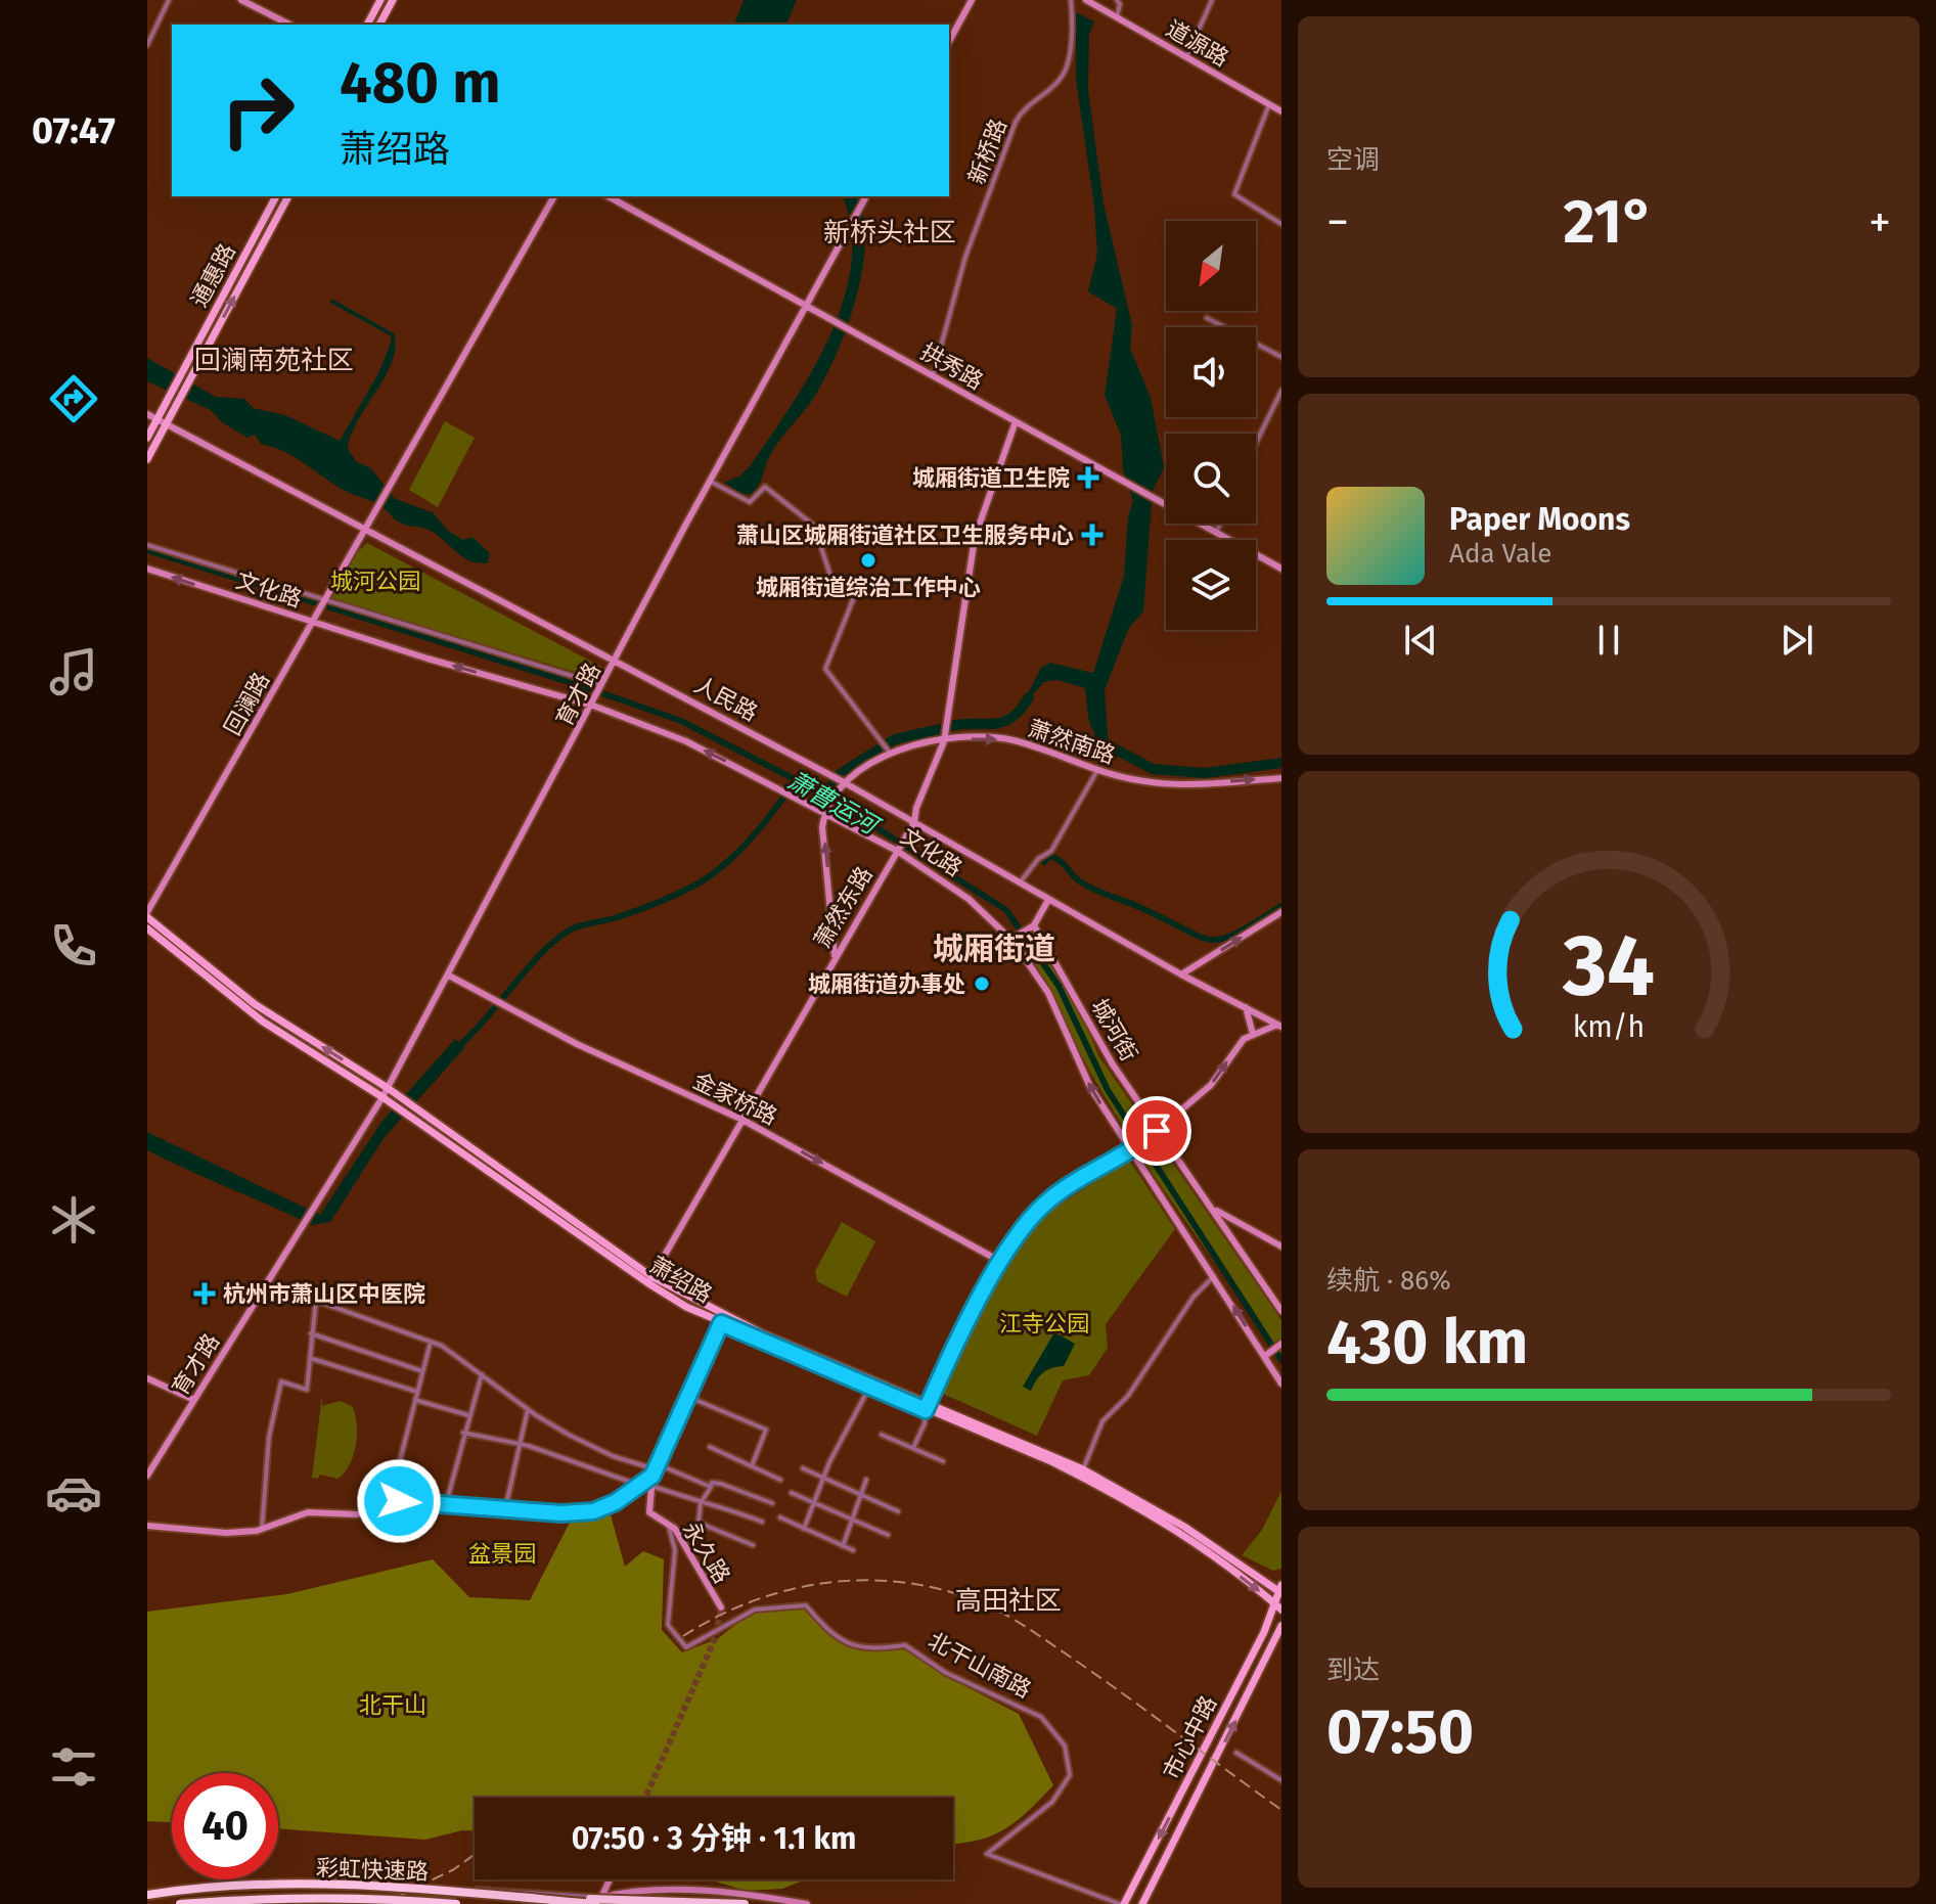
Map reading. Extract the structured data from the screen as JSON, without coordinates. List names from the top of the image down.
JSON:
{
  "streets": {
    "highway": ["彩虹快速路"],
    "main road": ["通惠路", "萧绍路", "市心中路"],
    "street": [
      "道源路",
      "新桥路",
      "拱秀路",
      "文化路",
      "育才路",
      "人民路",
      "回澜路",
      "萧然南路",
      "萧然东路",
      "城河街",
      "金家桥路",
      "永久路",
      "北干山南路"
    ]
  },
  "crossings": [
    ["新桥路", "拱秀路"],
    ["通惠路", "人民路"],
    ["拱秀路", "育才路"],
    ["拱秀路", "萧然东路"],
    ["文化路", "育才路"],
    ["文化路", "回澜路"],
    ["文化路", "萧然南路"],
    ["文化路", "萧然东路"],
    ["育才路", "人民路"],
    ["育才路", "金家桥路"],
    ["育才路", "萧绍路"],
    ["人民路", "回澜路"],
    ["人民路", "萧然南路"],
    ["人民路", "萧然东路"],
    ["萧然南路", "萧然东路"],
    ["萧然东路", "金家桥路"],
    ["萧然东路", "萧绍路"],
    ["萧绍路", "市心中路"],
    ["永久路", "北干山南路"],
    ["北干山南路", "市心中路"]
  ],
  "one_way": ["金家桥路"],
  "districts": [
    "新桥头社区",
    "回澜南苑社区",
    "城厢街道",
    "高田社区"
  ],
  "water": ["萧曹运河"],
  "parks": [
    "城河公园",
    "江寺公园",
    "盆景园",
    "北干山"
  ],
  "places": {
    "health": ["城厢街道卫生院", "萧山区城厢街道社区卫生服务中心", "杭州市萧山区中医院"],
    "other": ["城厢街道综治工作中心", "城厢街道办事处"]
  },
  "north": "bottom left",
  "page": {
    "tabs": "07:47",
    "tile": [
      "空调",
      ["续航 · 86%", "430 km"],
      ["到达", "07:50"]
    ],
    "turn": ["480 m", "萧绍路"],
    "heat": ["−", "21°", "+"],
    "song": ["Paper Moons", "Ada Vale"],
    "limit": "40",
    "trip": "07:50 · 3 分钟 · 1.1 km",
    "gauge": ["34", "km/h"]
  }
}
